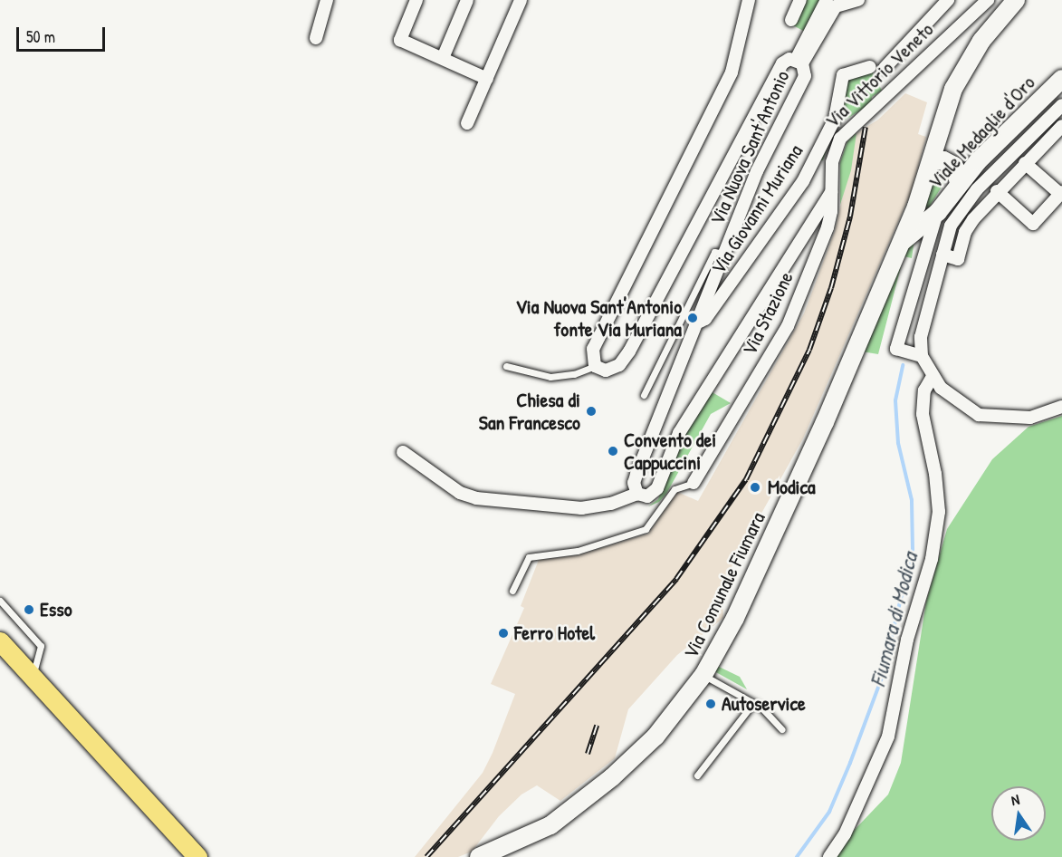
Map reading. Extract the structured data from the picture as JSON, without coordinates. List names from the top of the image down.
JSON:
{
  "streets": {
    "street": [
      "Via Vittorio Veneto",
      "Viale Medaglie d'Oro",
      "Via Nuova Sant'Antonio",
      "Via Giovanni Muriana",
      "Via Stazione",
      "Via Comunale Fiumara"
    ]
  },
  "crossings": [
    ["Via Vittorio Veneto", "Via Stazione"],
    ["Viale Medaglie d'Oro", "Via Comunale Fiumara"],
    ["Via Nuova Sant'Antonio", "Via Giovanni Muriana"]
  ],
  "water": ["Fiumara di Modica"],
  "places": [
    "Via Nuova Sant'Antonio fonte Via Muriana",
    "Chiesa di San Francesco",
    "Convento dei Cappuccini",
    "Modica",
    "Esso",
    "Ferro Hotel",
    "Autoservice"
  ],
  "scale_bar": "50 m",
  "north": "top"
}
